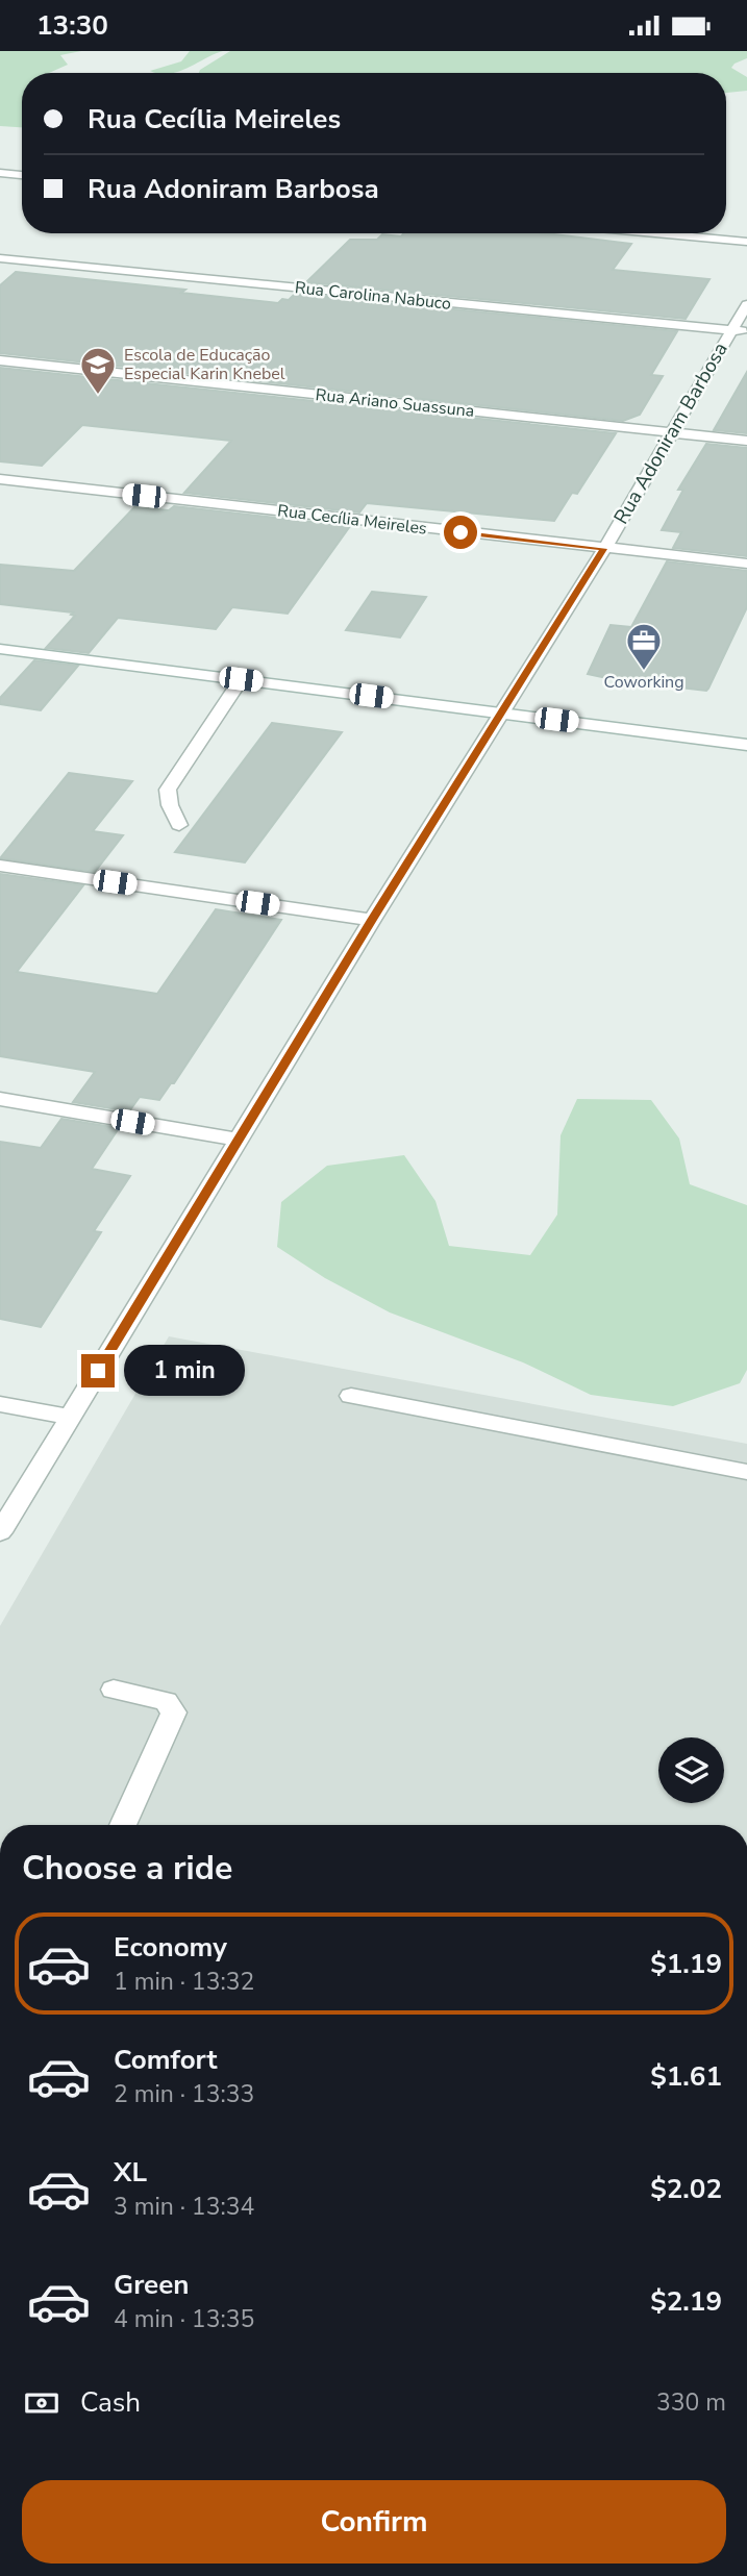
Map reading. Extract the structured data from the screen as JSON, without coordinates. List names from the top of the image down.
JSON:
{
  "streets": {
    "street": [
      "Rua Carolina Nabuco",
      "Rua Ariano Suassuna",
      "Rua Adoniram Barbosa",
      "Rua Cecília Meireles"
    ]
  },
  "crossings": [
    ["Rua Carolina Nabuco", "Rua Adoniram Barbosa"],
    ["Rua Ariano Suassuna", "Rua Adoniram Barbosa"],
    ["Rua Adoniram Barbosa", "Rua Cecília Meireles"]
  ],
  "places": {
    "school or university": ["Escola de Educação Especial Karin Knebel"],
    "office": ["Coworking"]
  },
  "page": {
    "status": "13:30",
    "banner": ["Rua Cecília Meireles", "Rua Adoniram Barbosa"],
    "bubble": "1 min",
    "heading": "Choose a ride",
    "list": [
      {
        "name": "Economy",
        "note": "1 min · 13:32",
        "value": "$1.19"
      },
      {
        "name": "Comfort",
        "note": "2 min · 13:33",
        "value": "$1.61"
      },
      {
        "name": "XL",
        "note": "3 min · 13:34",
        "value": "$2.02"
      },
      {
        "name": "Green",
        "note": "4 min · 13:35",
        "value": "$2.19"
      }
    ],
    "pay": ["Cash", "330 m"],
    "buttons": "Confirm"
  }
}
